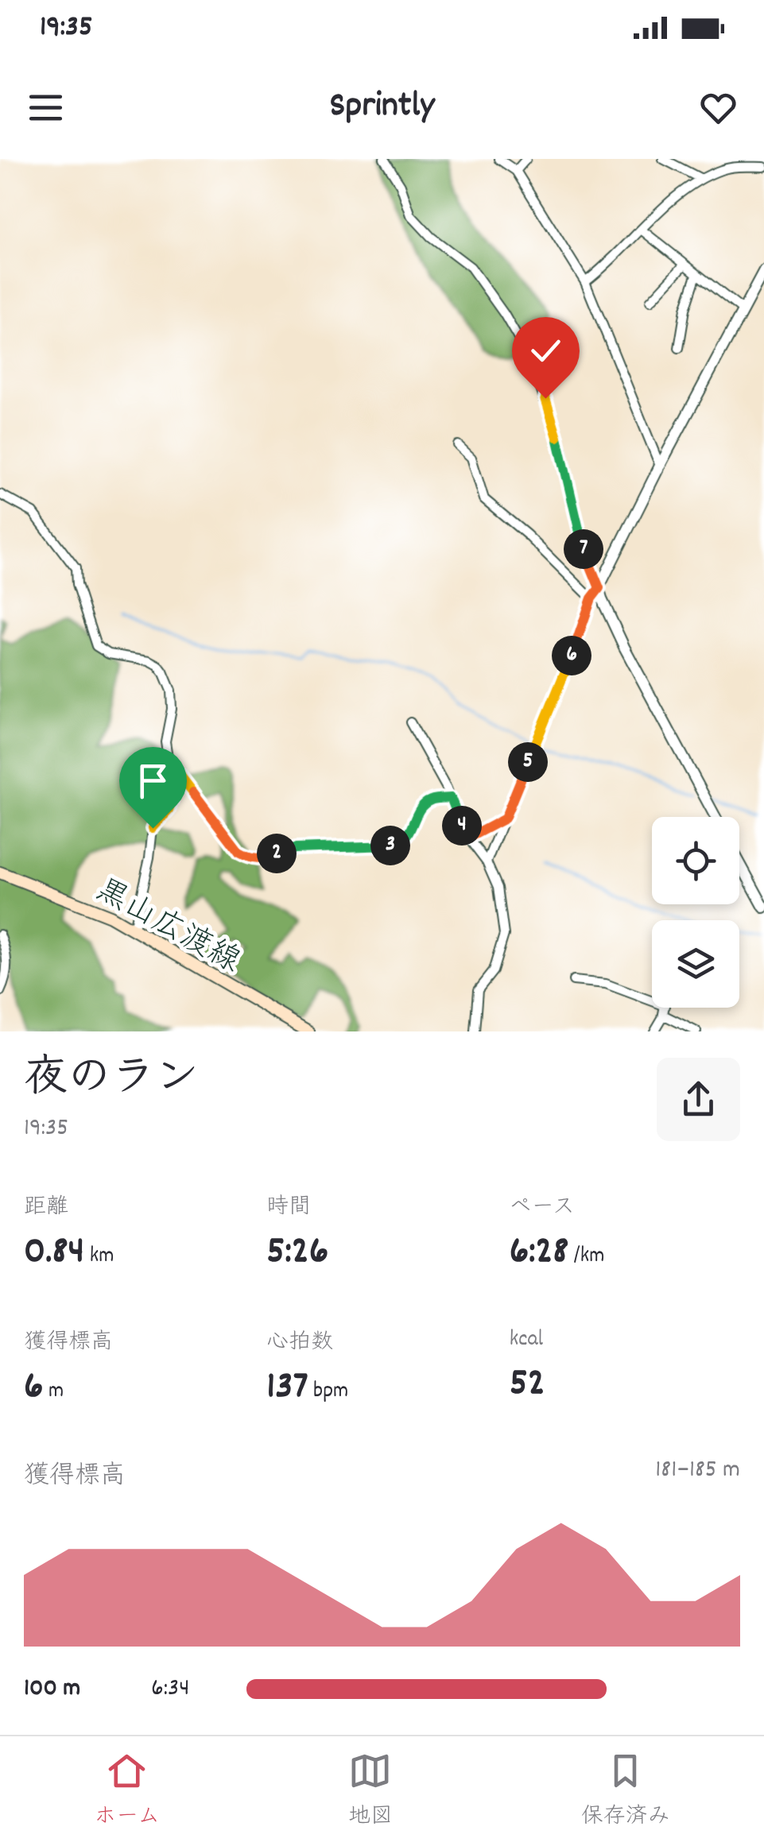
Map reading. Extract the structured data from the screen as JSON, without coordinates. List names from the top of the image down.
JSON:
{
  "streets": {
    "main road": ["黒山広渡線"]
  },
  "page": {
    "status": "19:35",
    "header": "Sprintly",
    "pins": [
      "7",
      "6",
      "5",
      "4",
      "3",
      "2"
    ],
    "heading": ["夜のラン", "19:35"],
    "stats": [
      ["距離", "0.84 km"],
      ["時間", "5:26"],
      ["ペース", "6:28 /km"],
      ["獲得標高", "6 m"],
      ["心拍数", "137 bpm"],
      ["kcal", "52"]
    ],
    "chart": ["獲得標高", "181–185 m"],
    "list": [
      {
        "name": "100 m",
        "note": "6:34"
      }
    ],
    "tabs": ["ホーム", "地図", "保存済み"]
  }
}
